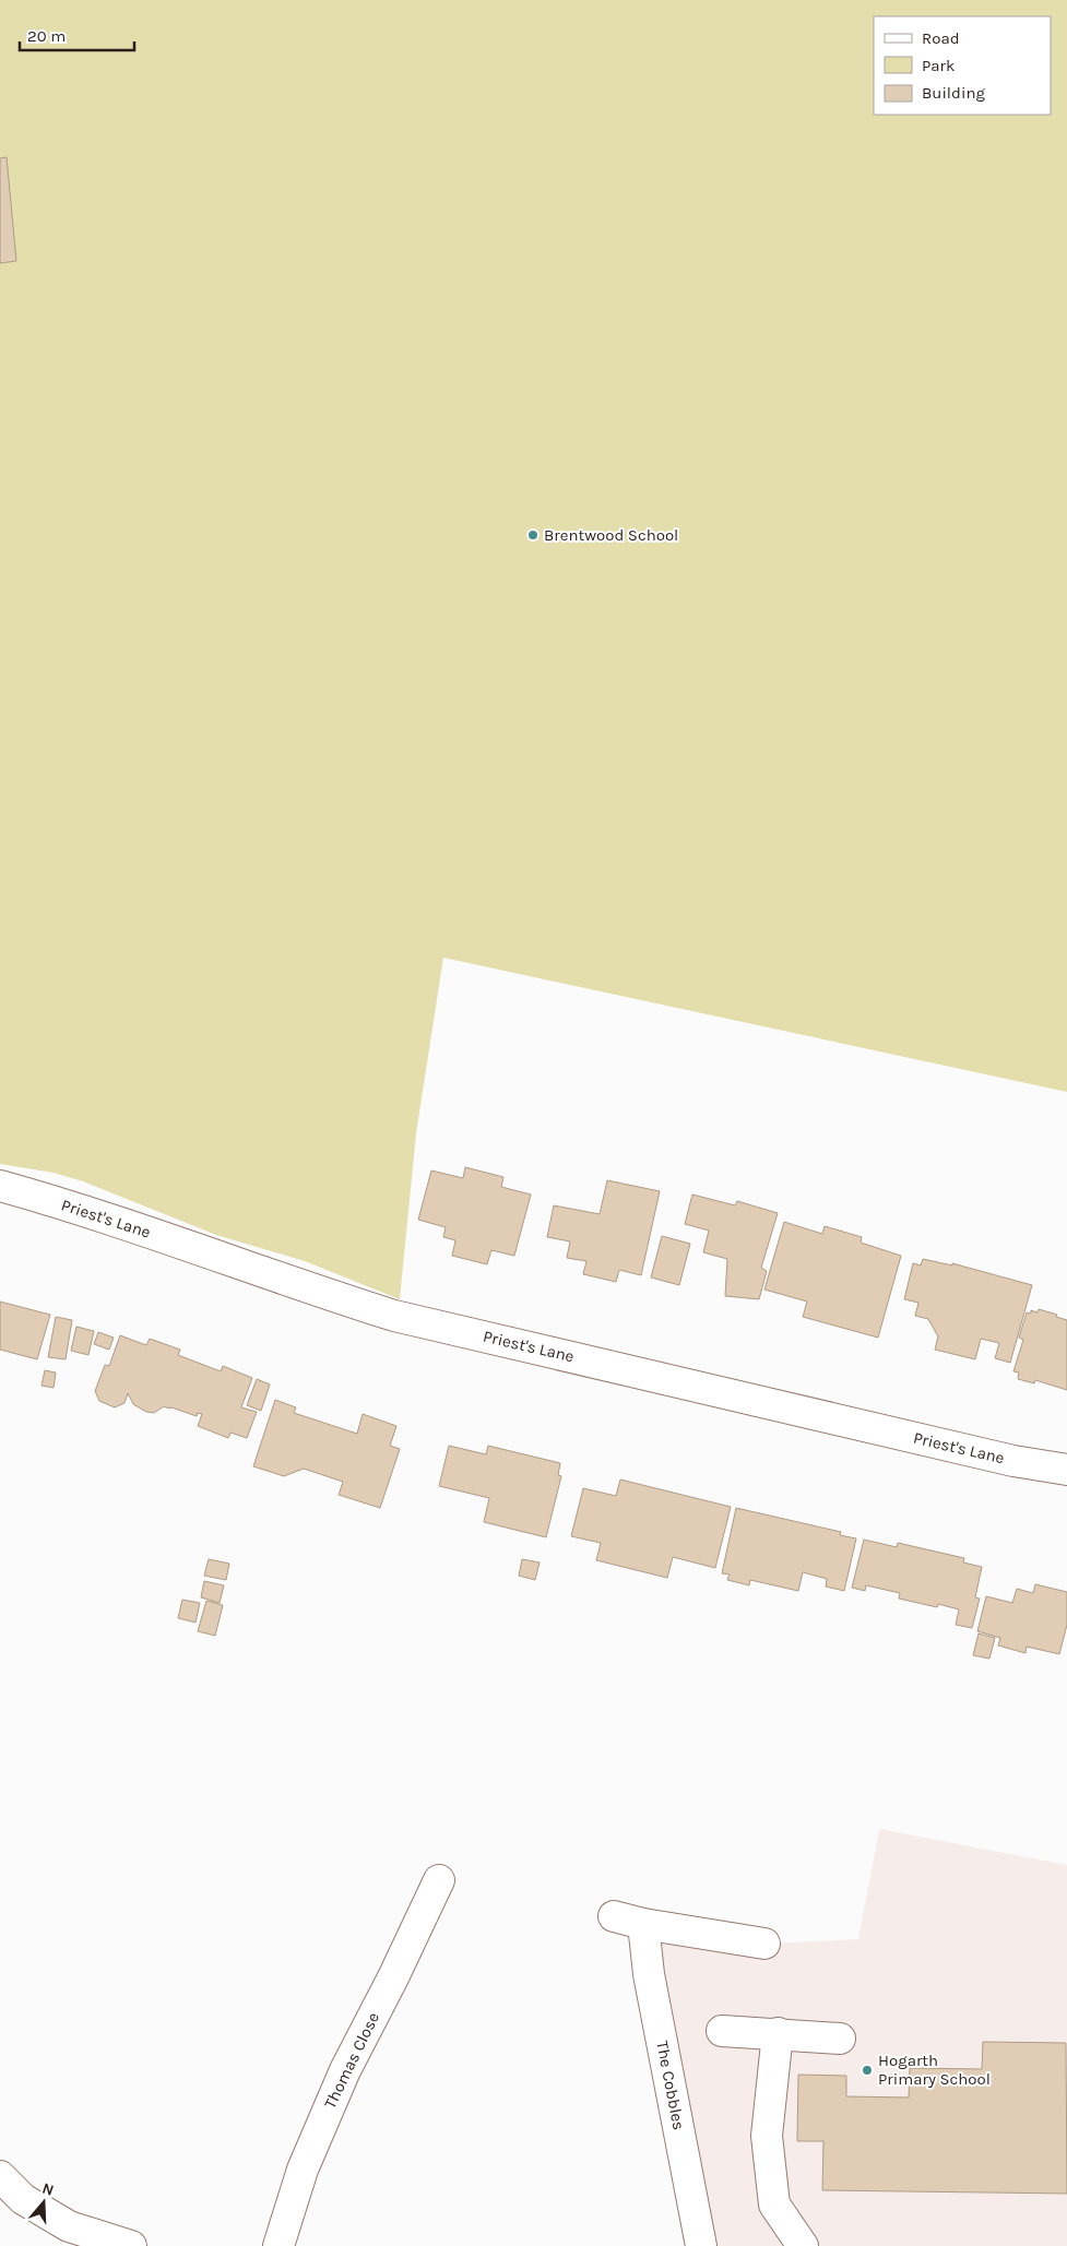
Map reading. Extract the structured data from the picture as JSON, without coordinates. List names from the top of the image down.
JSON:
{
  "streets": {
    "street": ["Priest's Lane", "Thomas Close", "The Cobbles"]
  },
  "places": ["Brentwood School", "Hogarth Primary School"],
  "legend": ["Road", "Park", "Building"],
  "scale_bar": "20 m",
  "north": "top"
}
